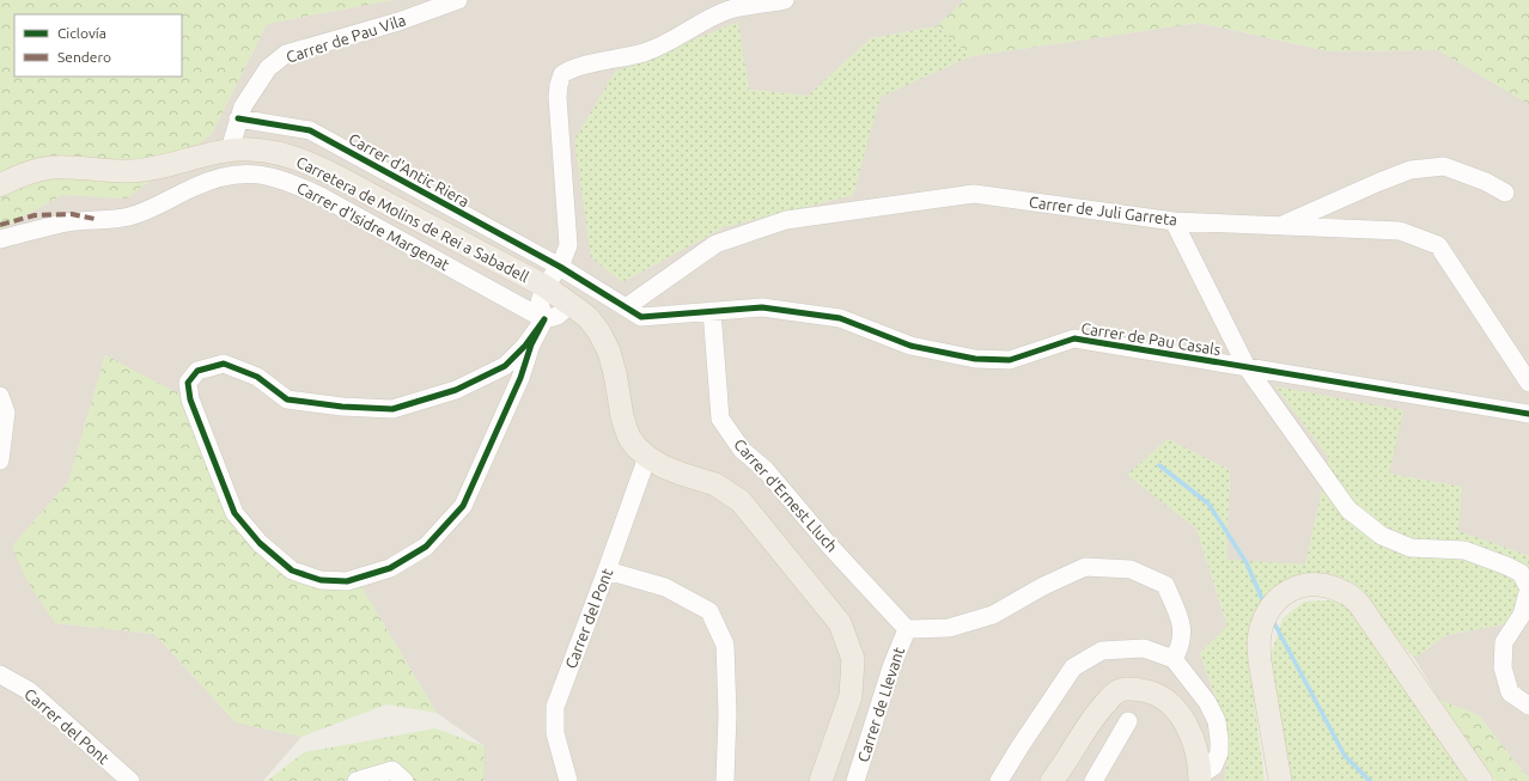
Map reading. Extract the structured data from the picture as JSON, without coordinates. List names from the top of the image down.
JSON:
{
  "streets": {
    "main road": ["Carretera de Molins de Rei a Sabadell"],
    "street": [
      "Carrer de Pau Vila",
      "Carrer d'Antic Riera",
      "Carrer de Juli Garreta",
      "Carrer d'Isidre Margenat",
      "Carrer de Pau Casals",
      "Carrer d'Ernest Lluch",
      "Carrer del Pont",
      "Carrer de Llevant"
    ]
  },
  "crossings": [
    ["Carrer de Pau Vila", "Carrer d'Antic Riera"],
    ["Carrer de Pau Vila", "Carretera de Molins de Rei a Sabadell"],
    ["Carrer d'Antic Riera", "Carrer de Pau Casals"],
    ["Carrer de Juli Garreta", "Carrer de Pau Casals"],
    ["Carrer de Pau Casals", "Carrer d'Ernest Lluch"],
    ["Carrer d'Ernest Lluch", "Carrer de Llevant"]
  ],
  "legend": ["Ciclovía", "Sendero"]
}
